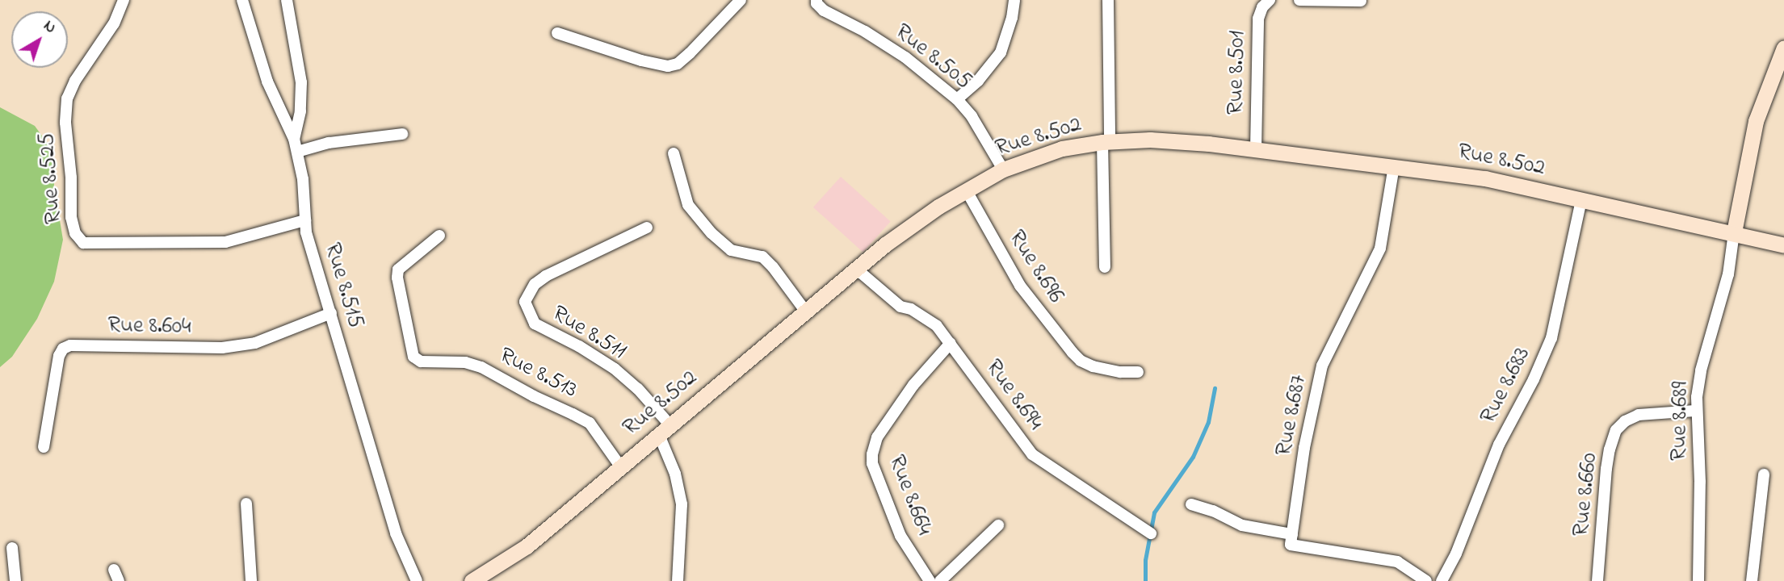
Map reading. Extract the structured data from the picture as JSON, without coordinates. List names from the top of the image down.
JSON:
{
  "streets": {
    "main road": ["Rue 8.502"],
    "street": [
      "Rue 8.505",
      "Rue 8.501",
      "Rue 8.525",
      "Rue 8.696",
      "Rue 8.515",
      "Rue 8.604",
      "Rue 8.511",
      "Rue 8.513",
      "Rue 8.683",
      "Rue 8.694",
      "Rue 8.687",
      "Rue 8.689",
      "Rue 8.660",
      "Rue 8.664"
    ]
  },
  "crossings": [
    ["Rue 8.505", "Rue 8.502"],
    ["Rue 8.501", "Rue 8.502"],
    ["Rue 8.502", "Rue 8.696"],
    ["Rue 8.502", "Rue 8.511"],
    ["Rue 8.502", "Rue 8.513"],
    ["Rue 8.502", "Rue 8.683"],
    ["Rue 8.502", "Rue 8.694"],
    ["Rue 8.502", "Rue 8.687"],
    ["Rue 8.502", "Rue 8.689"],
    ["Rue 8.525", "Rue 8.515"],
    ["Rue 8.515", "Rue 8.604"],
    ["Rue 8.694", "Rue 8.664"],
    ["Rue 8.689", "Rue 8.660"]
  ],
  "north": "top right"
}
